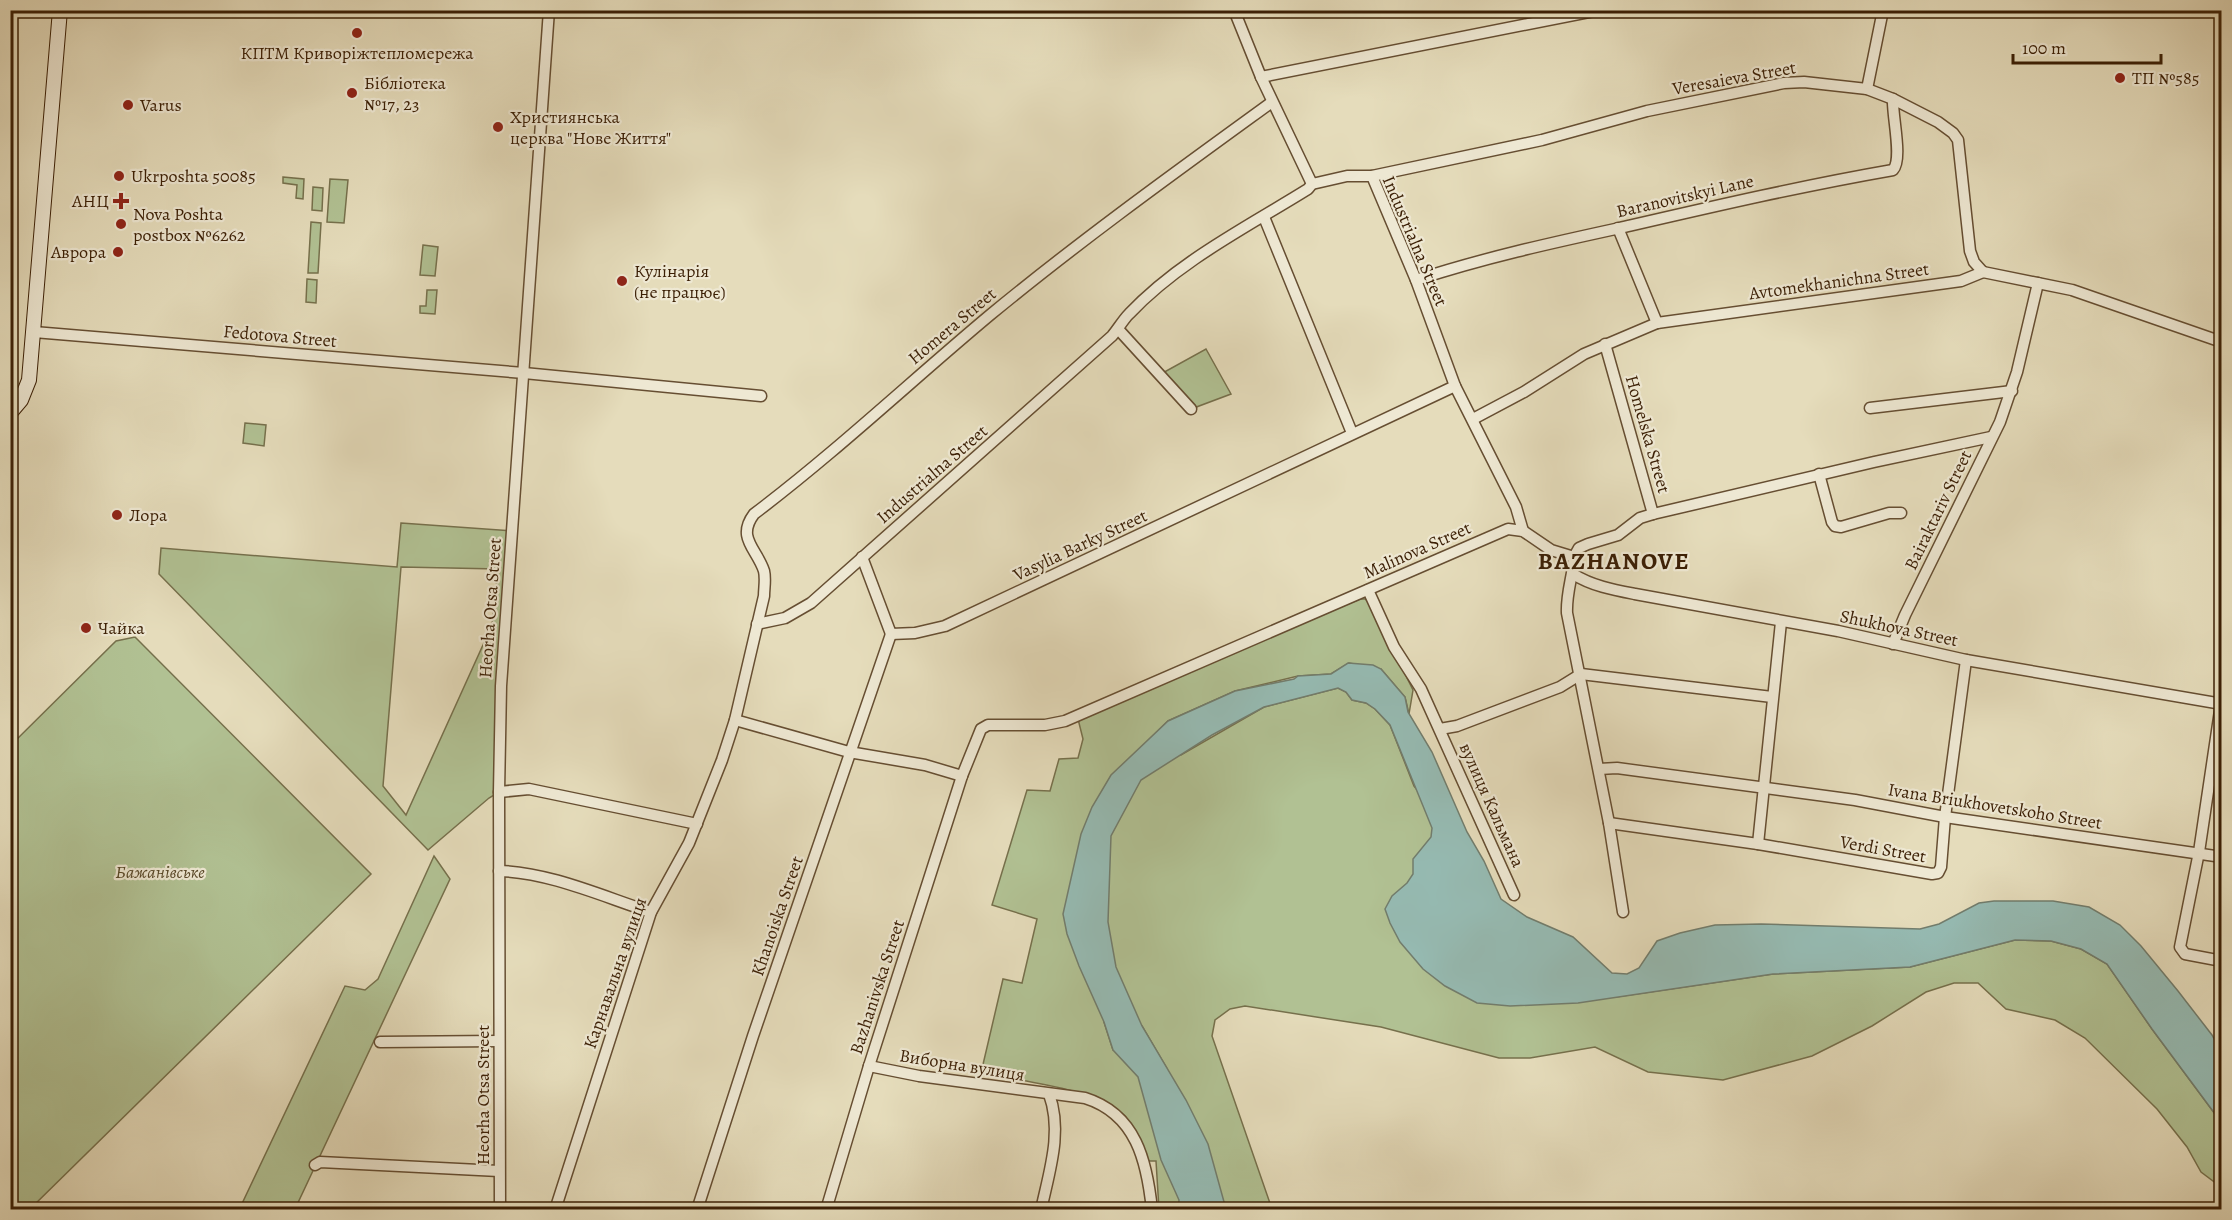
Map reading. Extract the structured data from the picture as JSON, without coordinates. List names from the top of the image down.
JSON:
{
  "streets": {
    "street": [
      "Veresaieva Street",
      "Baranovitskyi Lane",
      "Industrialna Street",
      "Avtomekhanichna Street",
      "Homera Street",
      "Fedotova Street",
      "Homelska Street",
      "Bairaktariv Street",
      "Vasylia Barky Street",
      "Malinova Street",
      "Heorha Otsa Street",
      "Shukhova Street",
      "вулиця Кальмана",
      "Ivana Briukhovetskoho Street",
      "Verdi Street",
      "Khanoiska Street",
      "Карнавальна вулиця",
      "Bazhanivska Street",
      "Виборна вулиця"
    ]
  },
  "crossings": [
    ["Veresaieva Street", "Baranovitskyi Lane"],
    ["Veresaieva Street", "Industrialna Street"],
    ["Veresaieva Street", "Avtomekhanichna Street"],
    ["Baranovitskyi Lane", "Industrialna Street"],
    ["Industrialna Street", "Avtomekhanichna Street"],
    ["Industrialna Street", "Homera Street"],
    ["Industrialna Street", "Vasylia Barky Street"],
    ["Industrialna Street", "Malinova Street"],
    ["Avtomekhanichna Street", "Homelska Street"],
    ["Homera Street", "Карнавальна вулиця"],
    ["Fedotova Street", "Heorha Otsa Street"],
    ["Bairaktariv Street", "Shukhova Street"],
    ["Vasylia Barky Street", "Khanoiska Street"],
    ["Malinova Street", "вулиця Кальмана"],
    ["Malinova Street", "Bazhanivska Street"],
    ["Shukhova Street", "Verdi Street"],
    ["Ivana Briukhovetskoho Street", "Verdi Street"],
    ["Bazhanivska Street", "Виборна вулиця"]
  ],
  "districts": ["BAZHANOVE"],
  "parks": ["Бажанівське"],
  "places": {
    "other": [
      "КПТМ Криворіжтепломережа",
      "ТП №585",
      "Бібліотека №17, 23",
      "Varus",
      "Християнська церква \"Нове Життя\"",
      "Ukrposhta 50085",
      "Nova Poshta postbox №6262",
      "Аврора",
      "Кулінарія (не працює)",
      "Лора",
      "Чайка"
    ],
    "health": ["АНЦ"]
  },
  "scale_bar": "100 m"
}
